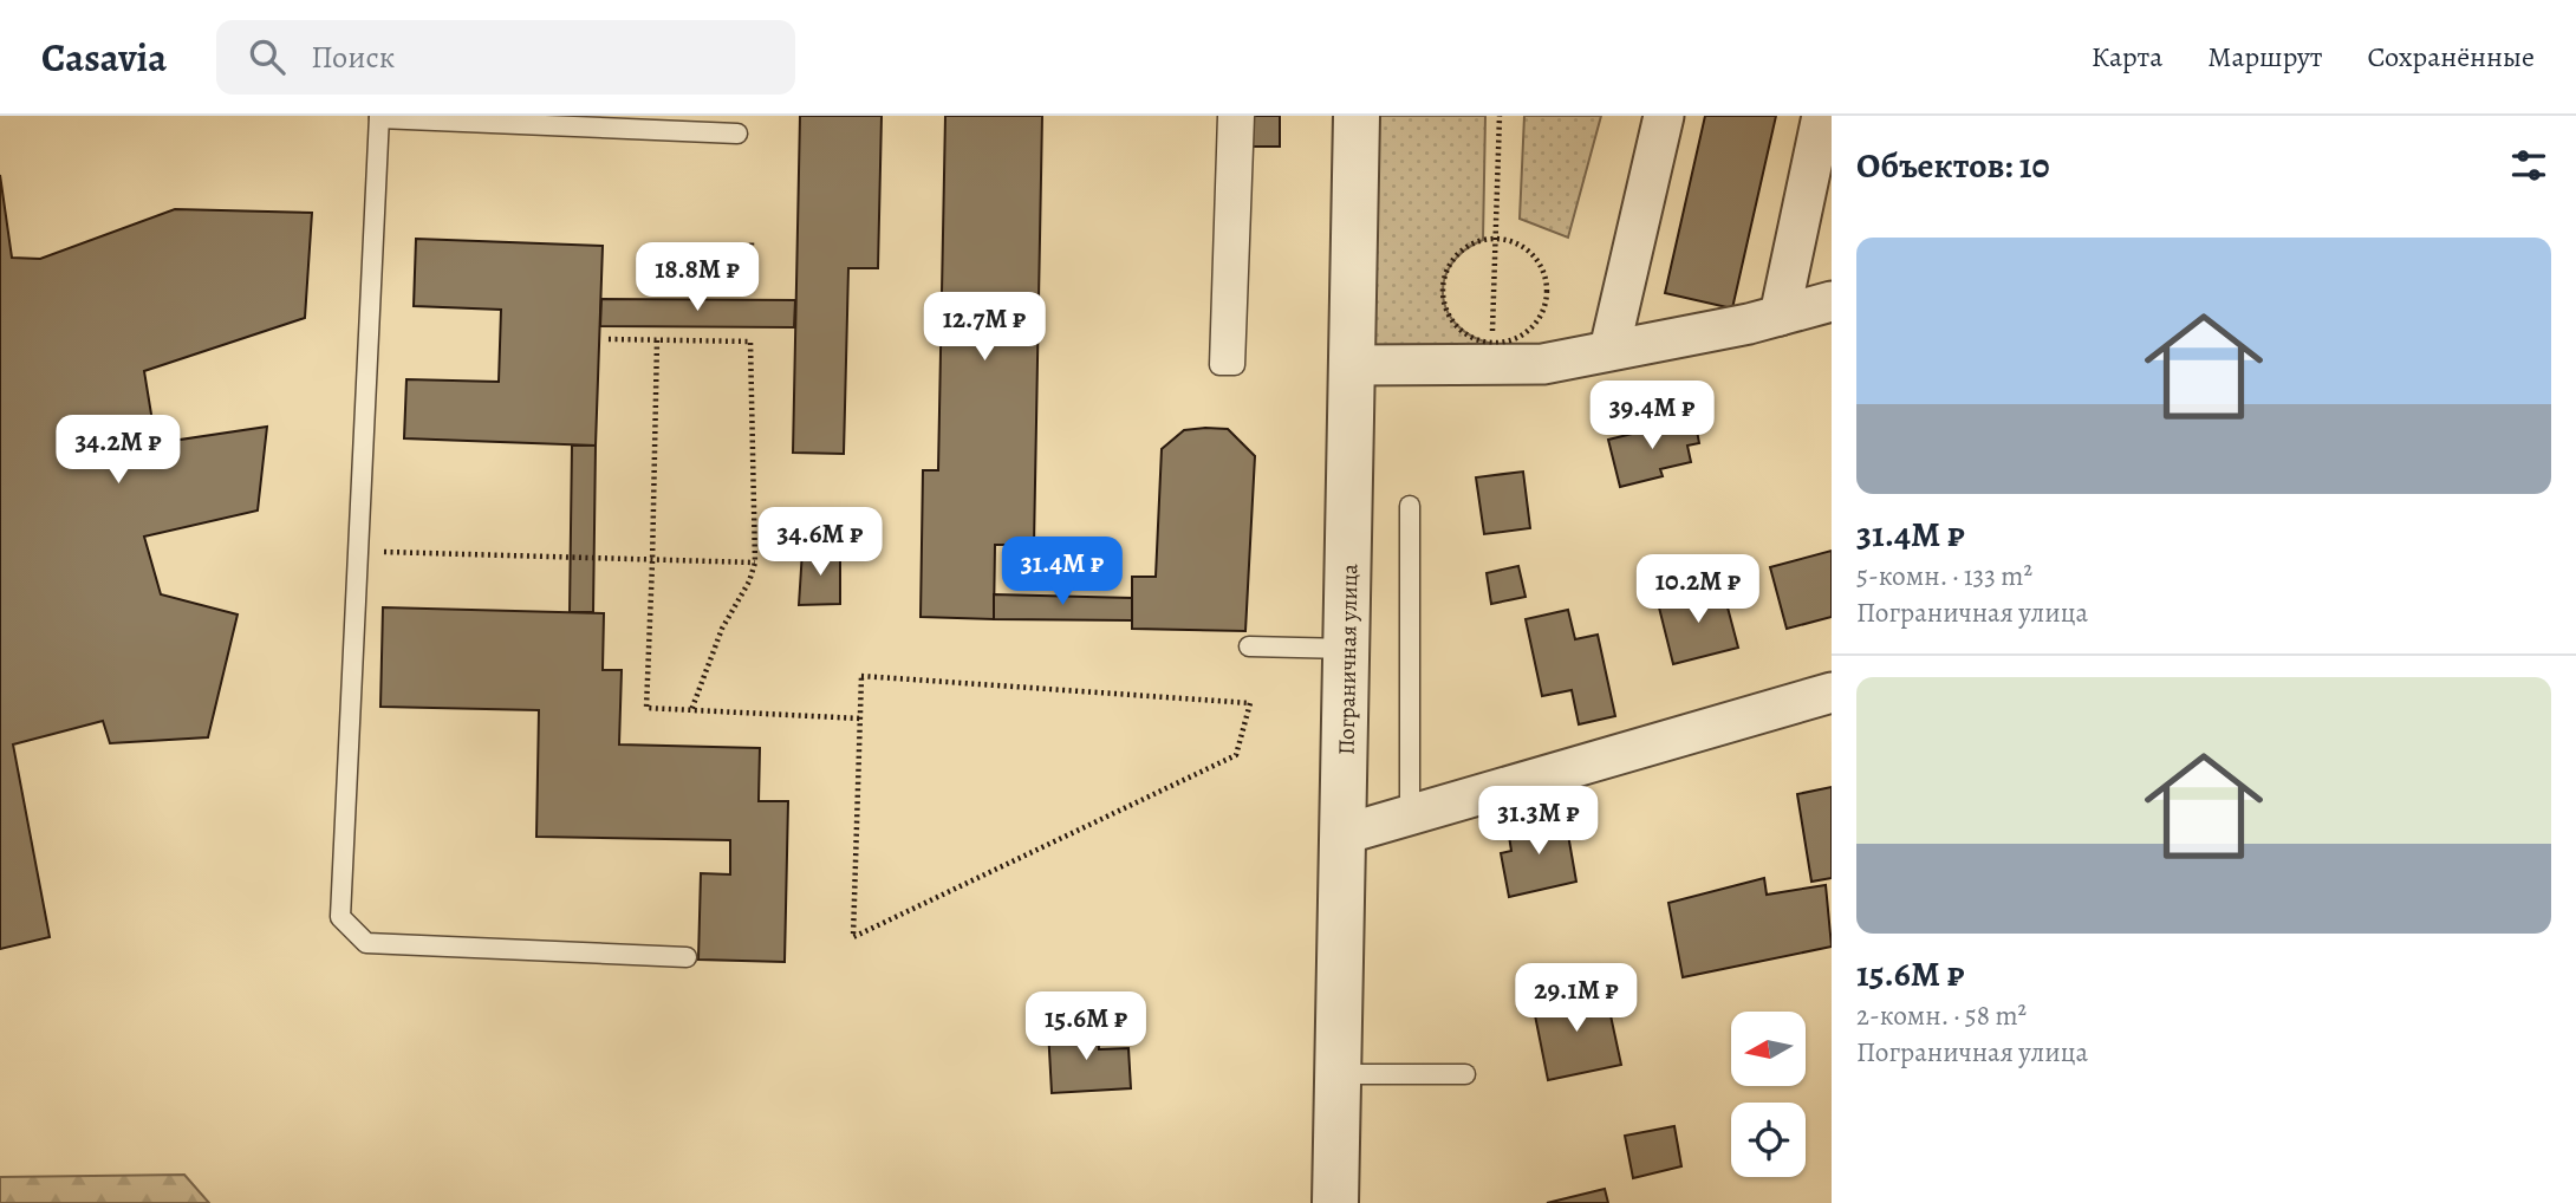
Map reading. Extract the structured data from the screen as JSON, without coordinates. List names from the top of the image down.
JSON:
{
  "streets": {
    "street": ["Пограничная улица"]
  },
  "north": "left",
  "page": {
    "header": "Casavia",
    "search": "Поиск",
    "nav": ["Карта", "Маршрут", "Сохранённые"],
    "heading": "Объектов: 10",
    "list": [
      {
        "name": "31.4M ₽",
        "note": "5-комн. · 133 m² · Пограничная улица"
      },
      {
        "name": "15.6M ₽",
        "note": "2-комн. · 58 m² · Пограничная улица"
      }
    ],
    "price": [
      "18.8M ₽",
      "12.7M ₽",
      "39.4M ₽",
      "34.2M ₽",
      "34.6M ₽",
      "31.4M ₽",
      "10.2M ₽",
      "31.3M ₽",
      "29.1M ₽",
      "15.6M ₽"
    ]
  }
}
